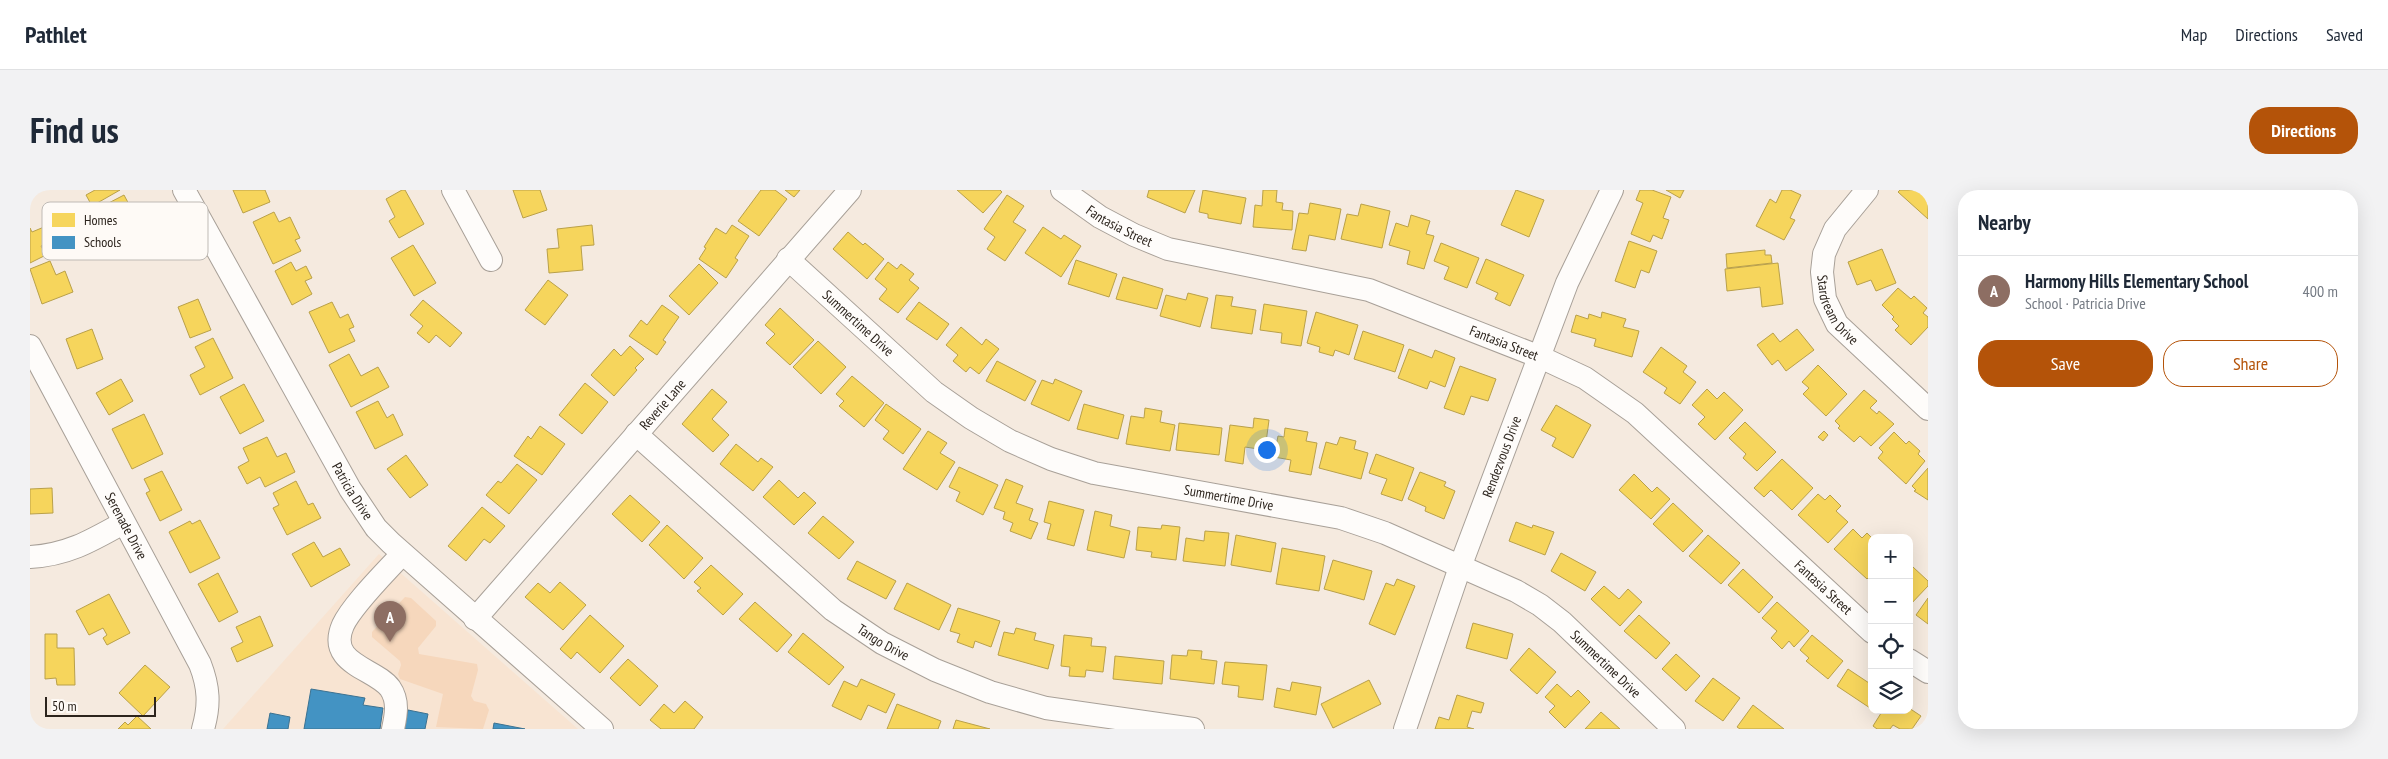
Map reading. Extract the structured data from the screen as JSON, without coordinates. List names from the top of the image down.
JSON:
{
  "streets": {
    "street": [
      "Fantasia Street",
      "Stardream Drive",
      "Summertime Drive",
      "Reverie Lane",
      "Rendezvous Drive",
      "Patricia Drive",
      "Serenade Drive",
      "Tango Drive"
    ]
  },
  "crossings": [
    ["Fantasia Street", "Rendezvous Drive"],
    ["Summertime Drive", "Reverie Lane"],
    ["Summertime Drive", "Rendezvous Drive"],
    ["Reverie Lane", "Patricia Drive"],
    ["Reverie Lane", "Tango Drive"]
  ],
  "legend": ["Homes", "Schools"],
  "scale_bar": "50 m",
  "page": {
    "header": "Pathlet",
    "nav": ["Map", "Directions", "Saved"],
    "title": "Find us",
    "buttons": [
      "Directions",
      ["Save", "Share"]
    ],
    "heading": "Nearby",
    "list": [
      {
        "mark": "A",
        "name": "Harmony Hills Elementary School",
        "note": "School · Patricia Drive",
        "value": "400 m"
      }
    ],
    "map_buttons": ["+", "−"],
    "pins": "A",
    "scale": "50 m"
  }
}
